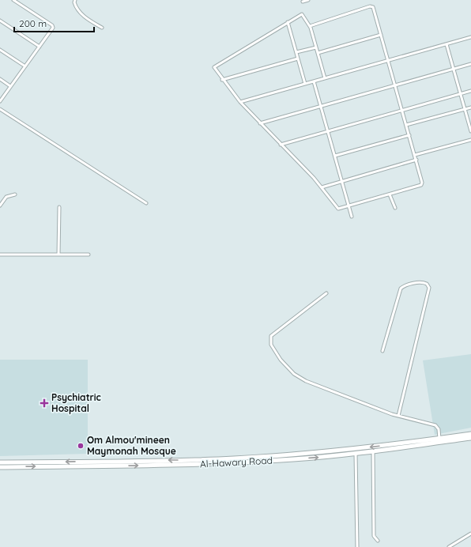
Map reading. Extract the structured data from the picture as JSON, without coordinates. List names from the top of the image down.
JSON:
{
  "streets": {
    "highway": ["Al-Hawary Road"]
  },
  "places": {
    "health": ["Psychiatric Hospital"],
    "other": ["Om Almou'mineen Maymonah Mosque"]
  },
  "scale_bar": "200 m"
}
